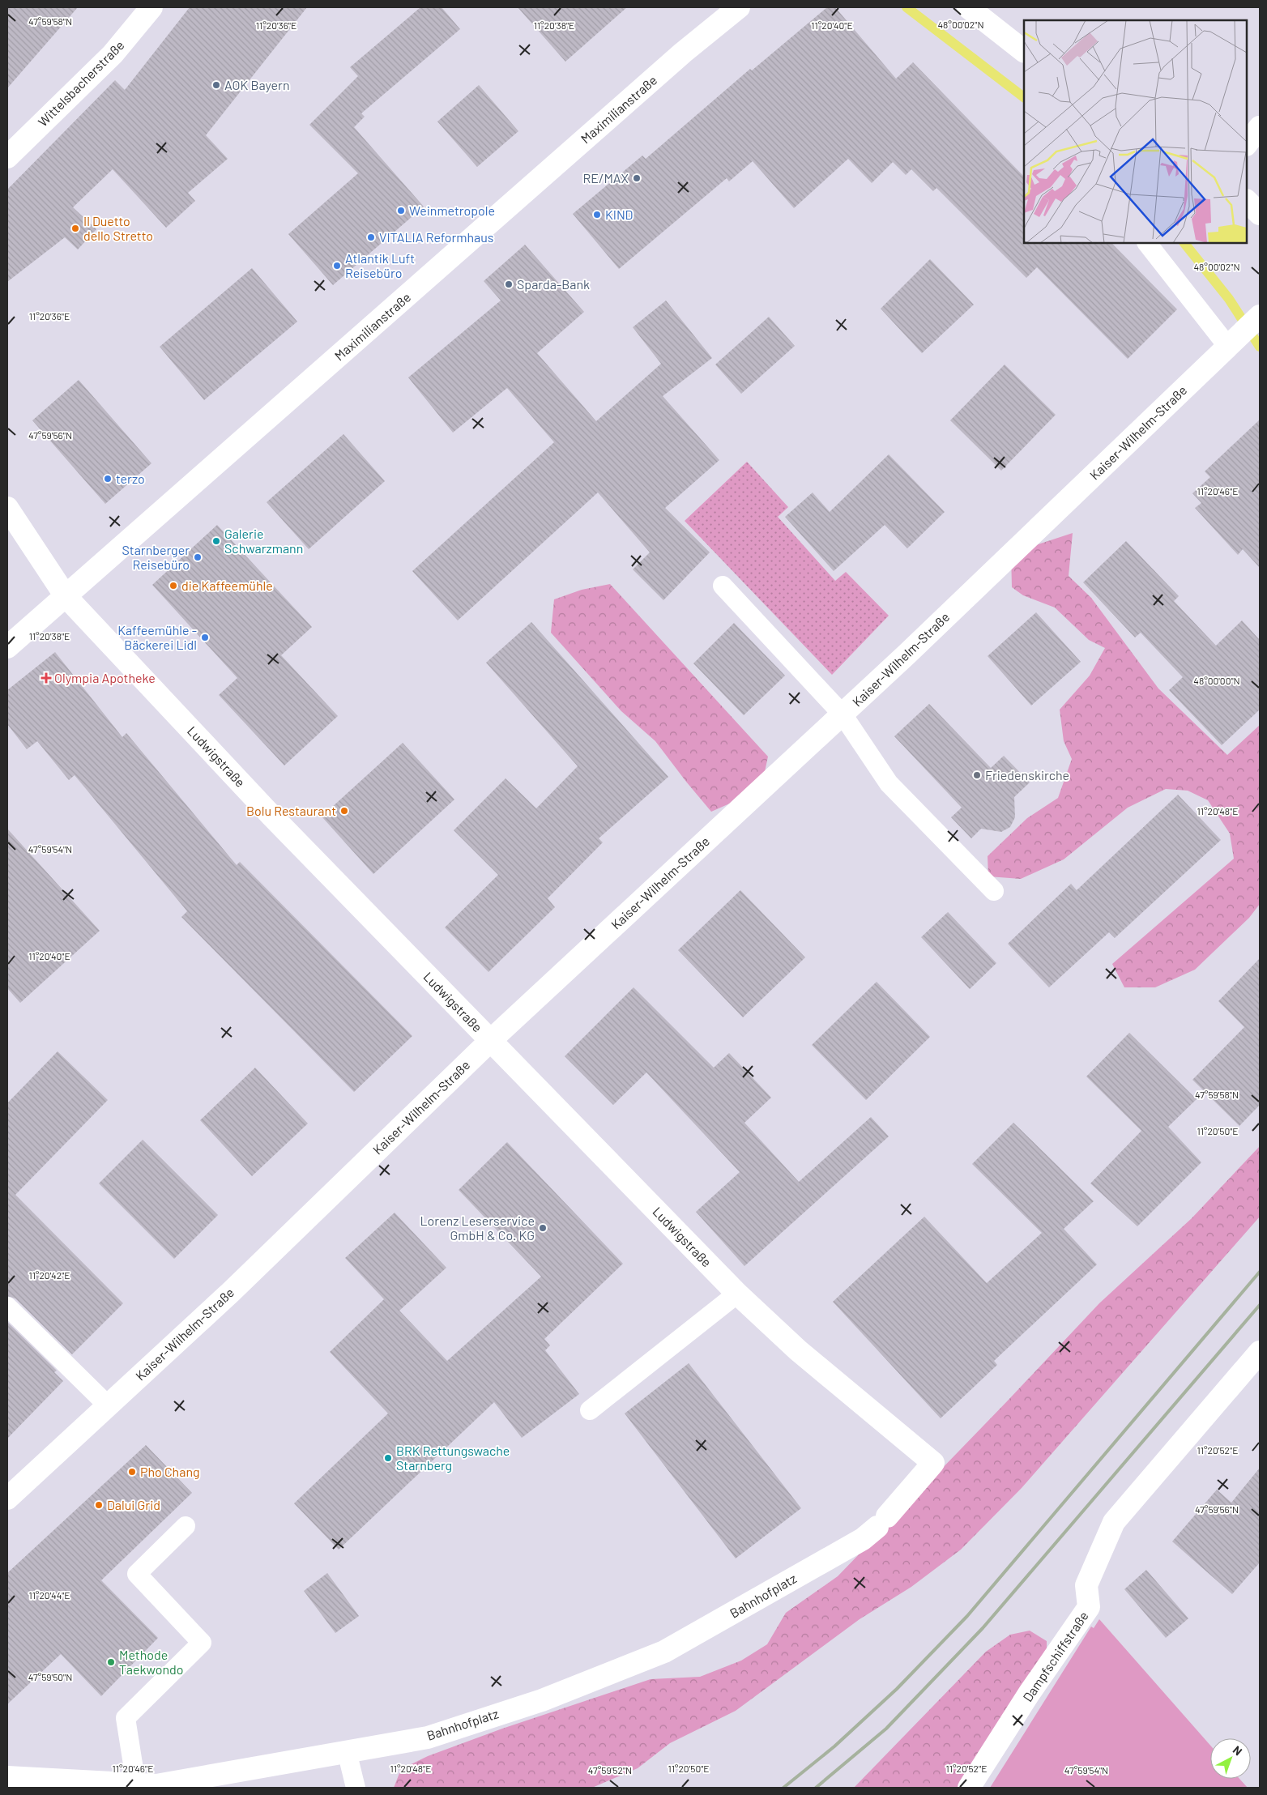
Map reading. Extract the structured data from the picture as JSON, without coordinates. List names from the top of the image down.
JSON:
{
  "streets": {
    "street": [
      "Wittelsbacherstraße",
      "Maximilianstraße",
      "Kaiser-Wilhelm-Straße",
      "Ludwigstraße",
      "Bahnhofplatz",
      "Dampfschiffstraße"
    ]
  },
  "crossings": [
    ["Maximilianstraße", "Ludwigstraße"],
    ["Kaiser-Wilhelm-Straße", "Ludwigstraße"],
    ["Ludwigstraße", "Bahnhofplatz"]
  ],
  "places": {
    "other": [
      "AOK Bayern",
      "RE/MAX",
      "Weinmetropole",
      "KIND",
      "Il Duetto dello Stretto",
      "VITALIA Reformhaus",
      "Atlantik Luft Reisebüro",
      "Sparda-Bank",
      "terzo",
      "Galerie Schwarzmann",
      "Starnberger Reisebüro",
      "die Kaffeemühle",
      "Kaffeemühle - Bäckerei Lidl",
      "Friedenskirche",
      "Bolu Restaurant",
      "Lorenz Leserservice GmbH & Co. KG",
      "BRK Rettungswache Starnberg",
      "Pho Chang",
      "Dalui Grid",
      "Methode Taekwondo"
    ],
    "health": ["Olympia Apotheke"]
  },
  "north": "top right",
  "coordinates": [
    "47°59'58\"N",
    "48°00'02\"N",
    "11°20'36\"E",
    "11°20'38\"E",
    "11°20'40\"E",
    "47°59'56\"N",
    "11°20'46\"E",
    "48°00'00\"N",
    "11°20'48\"E",
    "47°59'54\"N",
    "11°20'50\"E",
    "11°20'42\"E",
    "11°20'52\"E",
    "11°20'44\"E",
    "47°59'50\"N",
    "47°59'52\"N"
  ]
}
